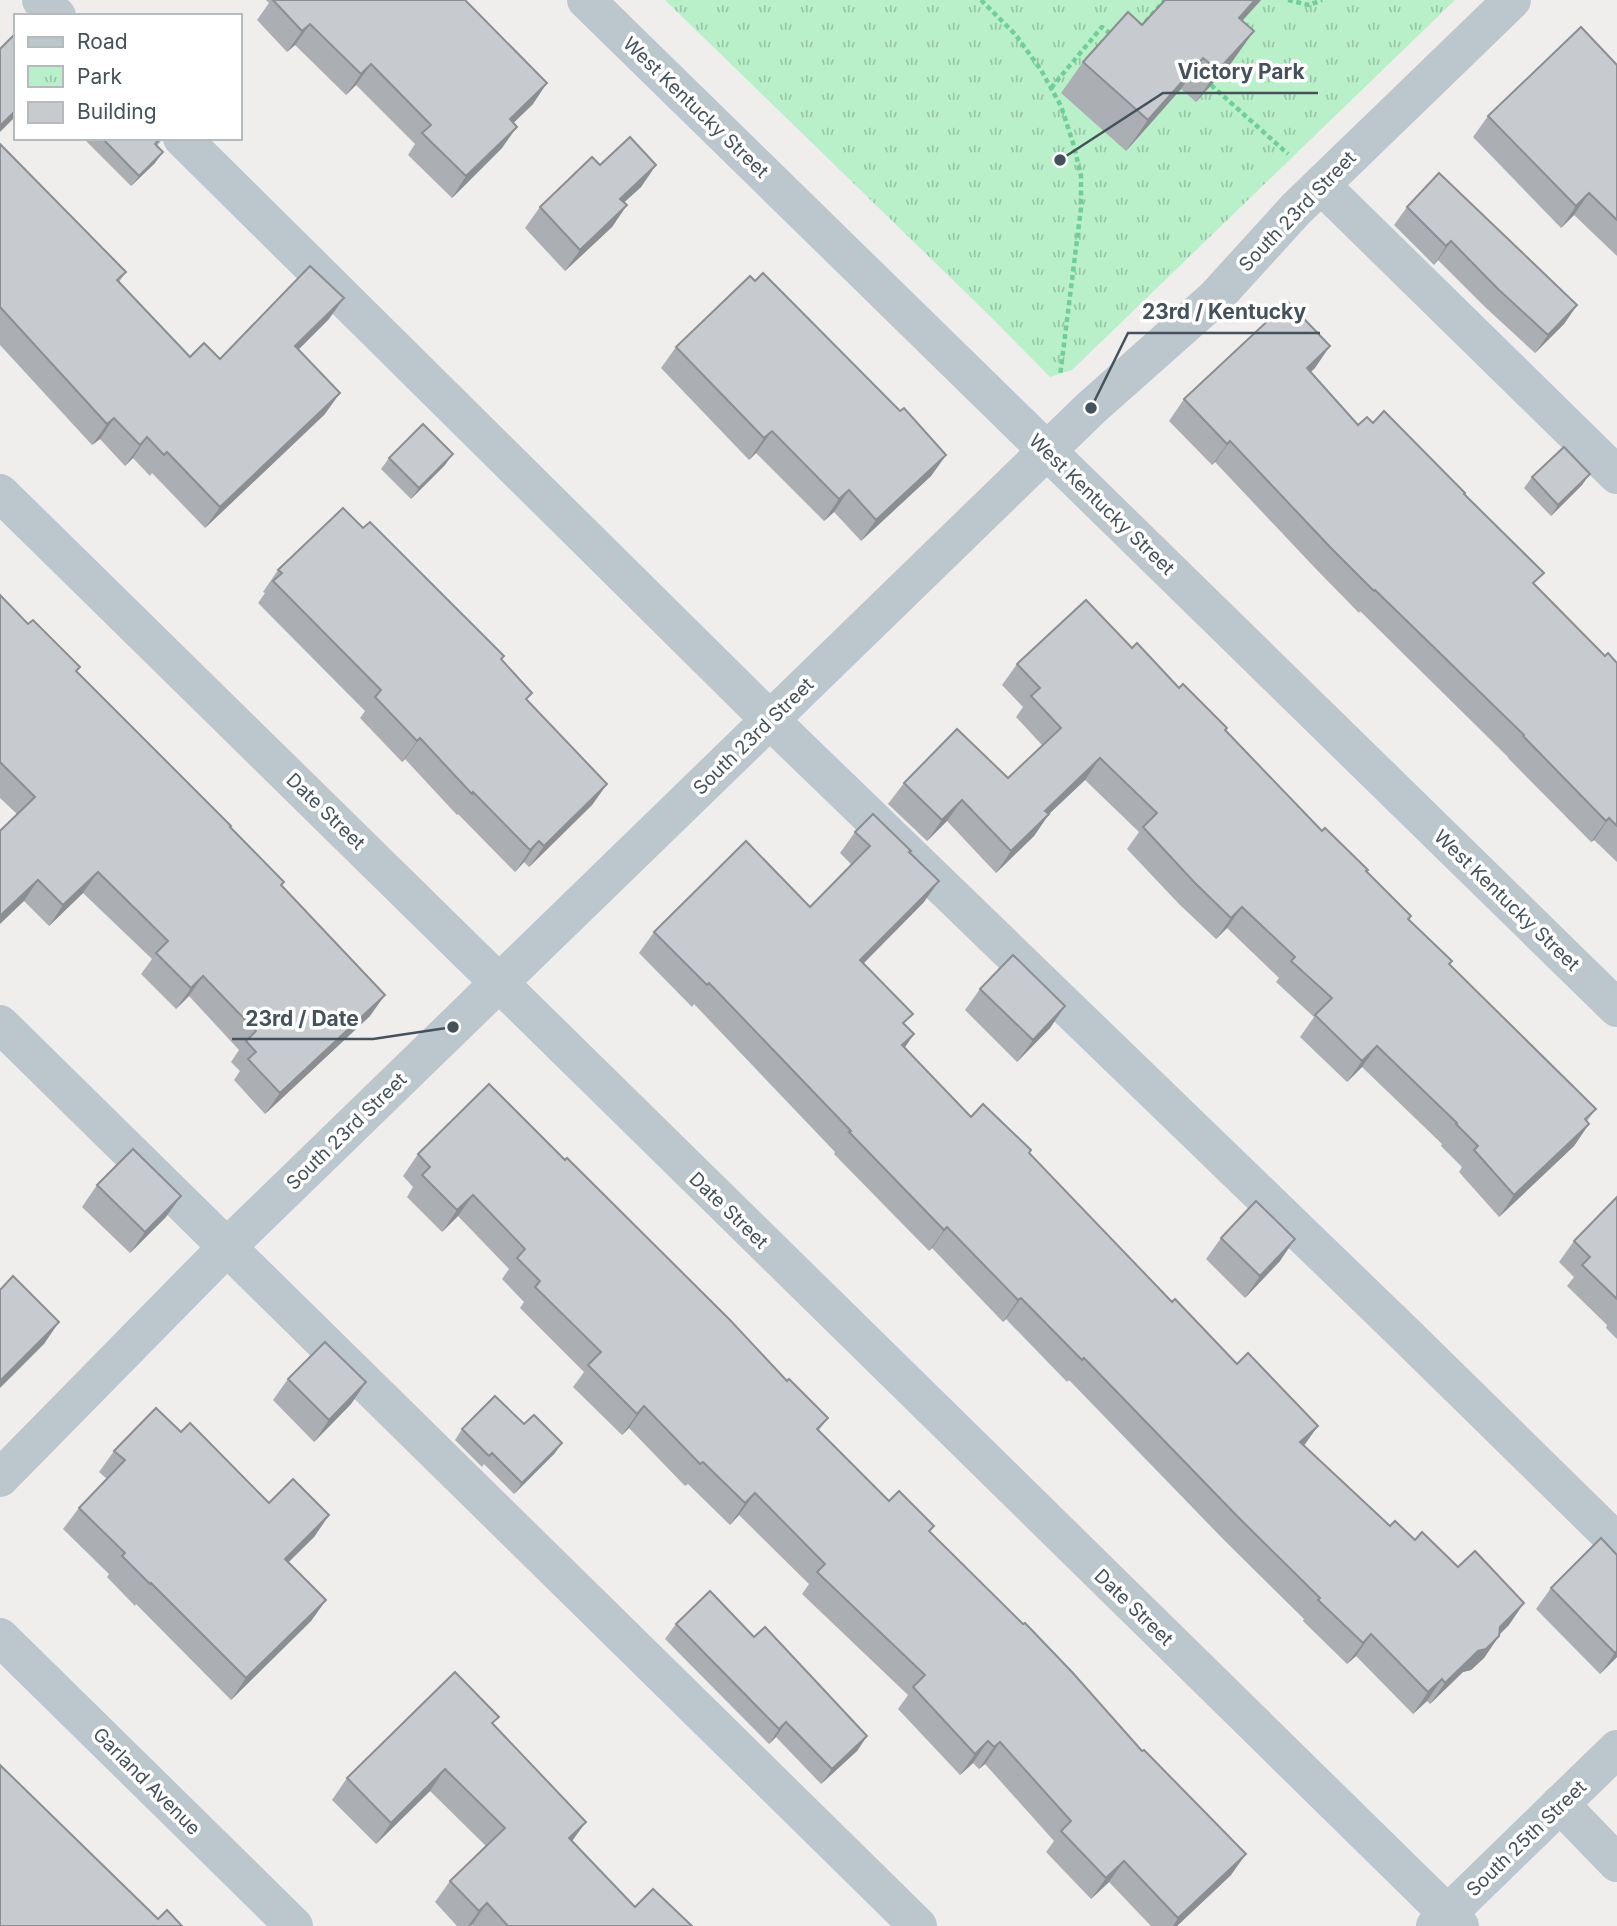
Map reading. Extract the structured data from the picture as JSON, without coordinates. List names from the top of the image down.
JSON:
{
  "streets": {
    "street": [
      "West Kentucky Street",
      "South 23rd Street",
      "Date Street",
      "Garland Avenue",
      "South 25th Street"
    ]
  },
  "crossings": [
    ["West Kentucky Street", "South 23rd Street"],
    ["South 23rd Street", "Date Street"],
    ["Date Street", "South 25th Street"]
  ],
  "places": ["Victory Park", "23rd / Kentucky", "23rd / Date"],
  "legend": ["Road", "Park", "Building"]
}
